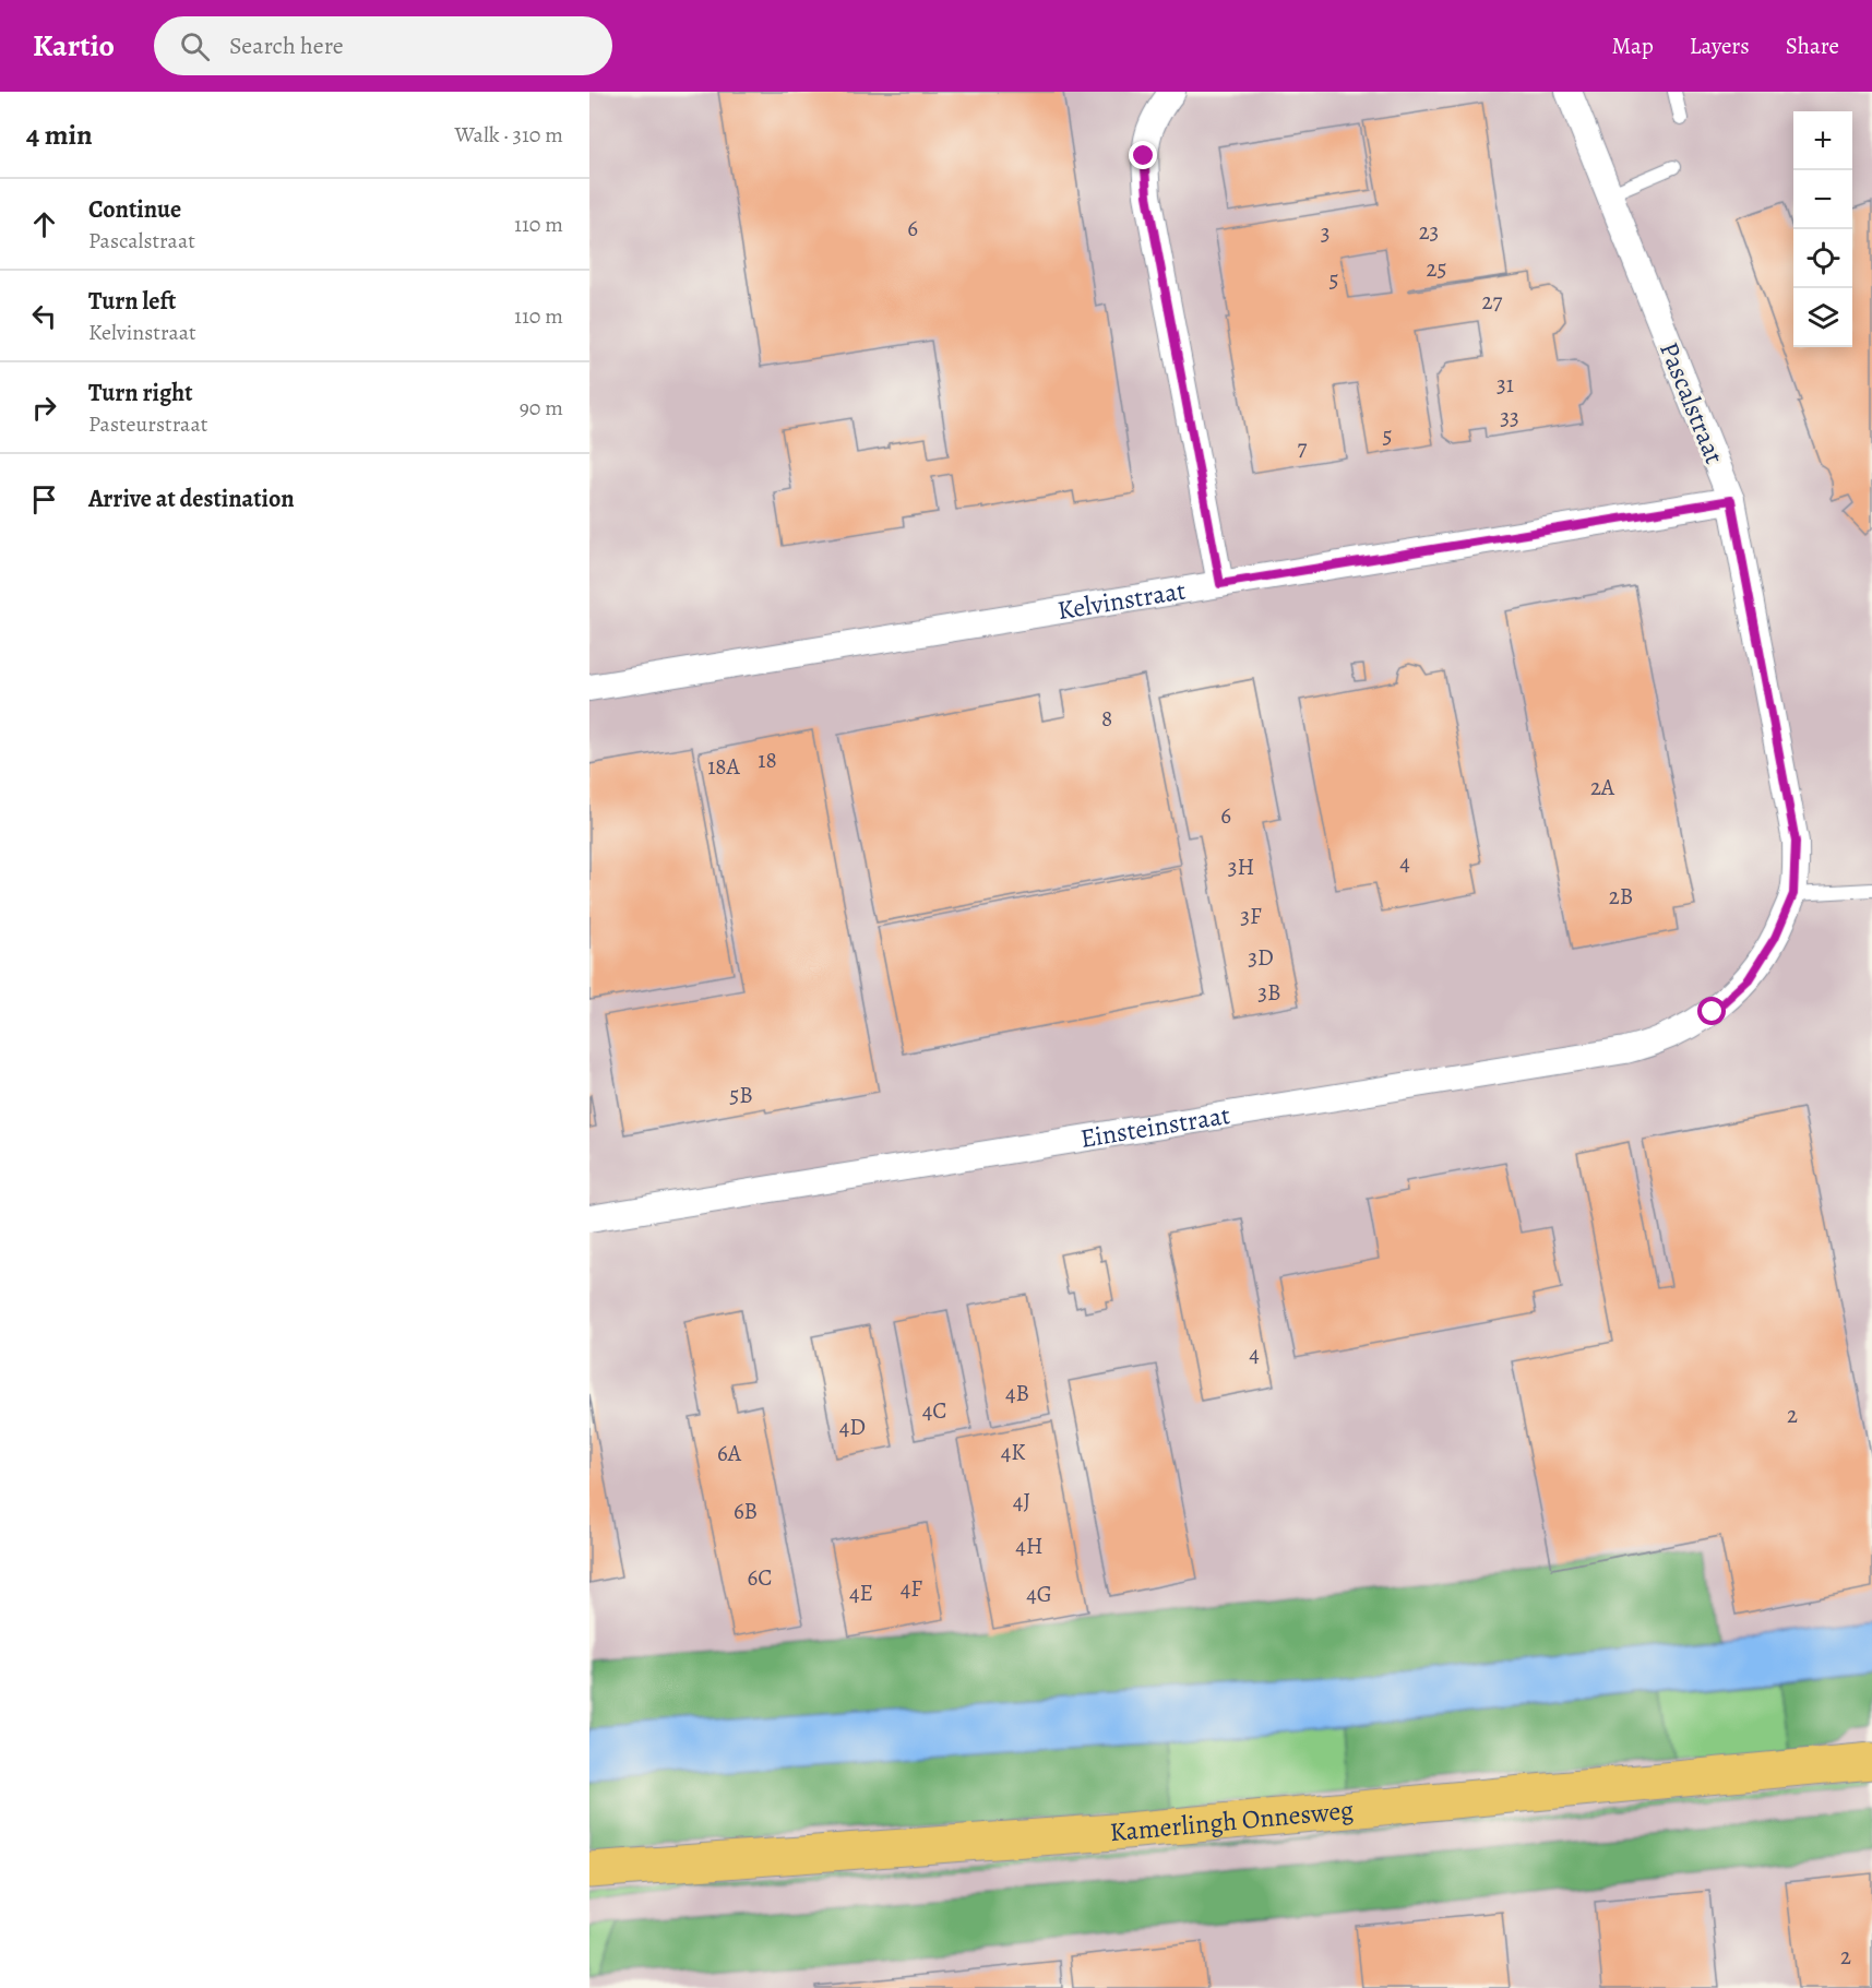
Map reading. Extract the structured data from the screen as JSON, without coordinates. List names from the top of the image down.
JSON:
{
  "streets": {
    "main road": ["Kamerlingh Onnesweg"],
    "street": ["Pascalstraat", "Kelvinstraat", "Einsteinstraat"]
  },
  "crossings": [
    ["Pascalstraat", "Kelvinstraat"],
    ["Pascalstraat", "Einsteinstraat"]
  ],
  "house_numbers": [
    "6",
    "23",
    "3",
    "25",
    "5",
    "27",
    "31",
    "33",
    "5",
    "7",
    "8",
    "18",
    "18A",
    "2A",
    "6",
    "4",
    "3H",
    "2B",
    "3F",
    "3D",
    "3B",
    "5B",
    "4",
    "4B",
    "4C",
    "2",
    "4D",
    "4K",
    "6A",
    "4J",
    "6B",
    "4H",
    "6C",
    "4F",
    "4E",
    "4G",
    "2"
  ],
  "page": {
    "header": "Kartio",
    "search": "Search here",
    "nav": ["Map", "Layers", "Share"],
    "heading": ["4 min", "Walk · 310 m"],
    "map_buttons": ["+", "−"],
    "list": [
      ["Continue", "Pascalstraat", "110 m"],
      ["Turn left", "Kelvinstraat", "110 m"],
      ["Turn right", "Pasteurstraat", "90 m"],
      "Arrive at destination"
    ]
  }
}
